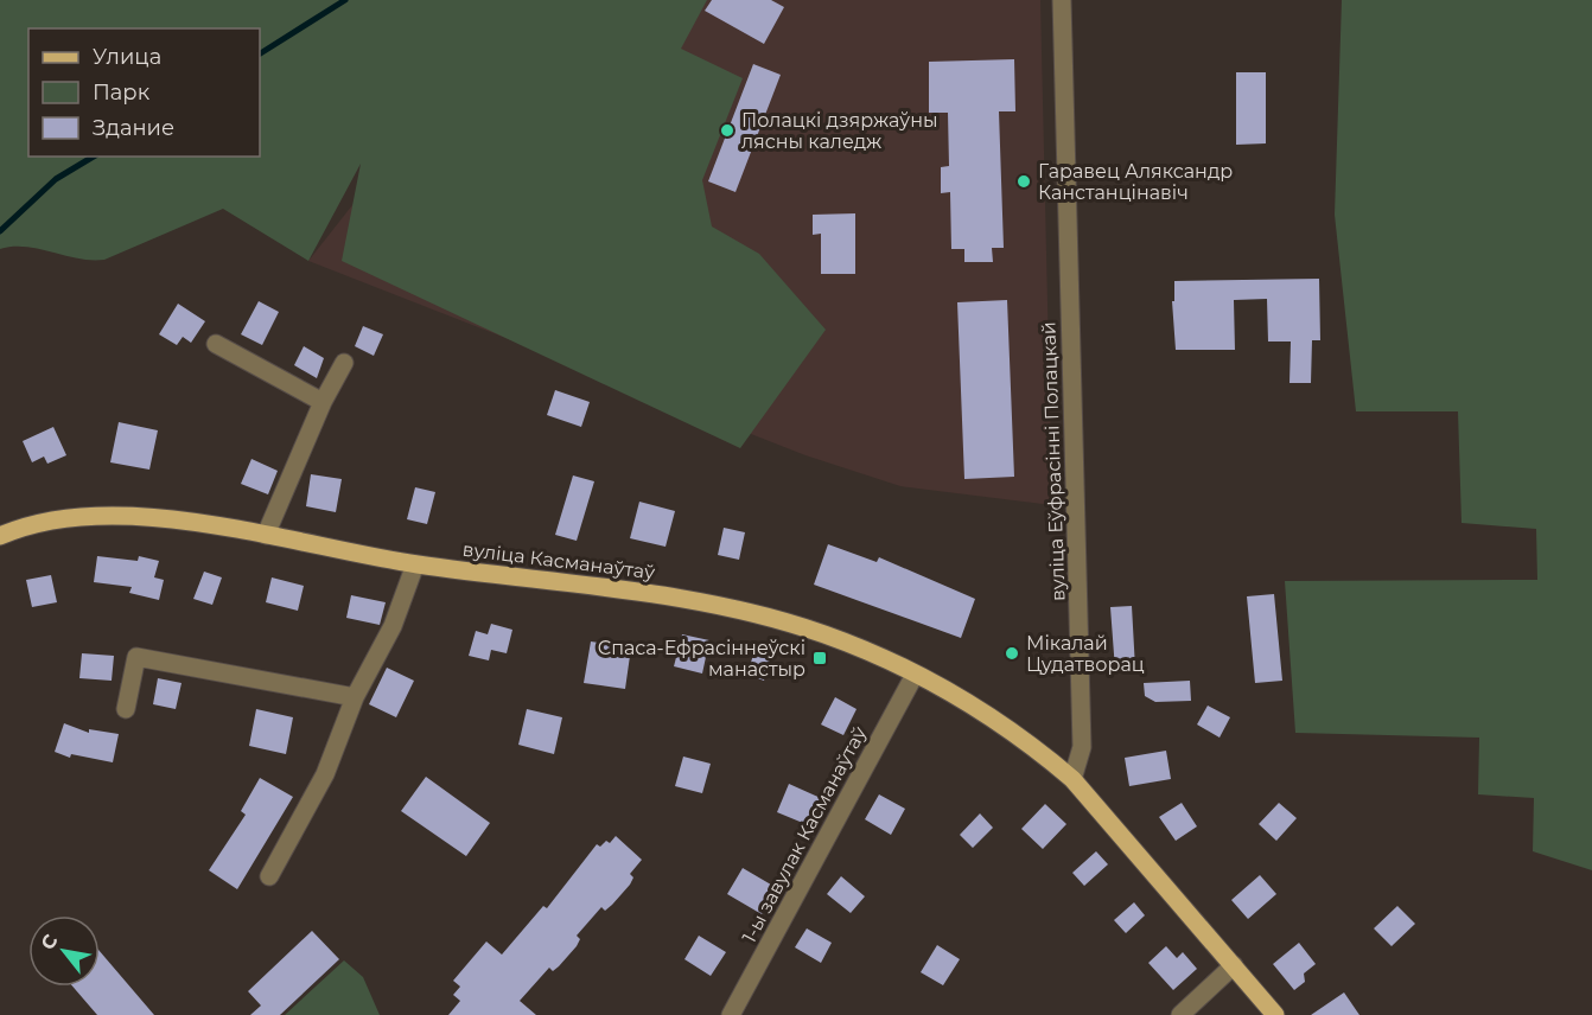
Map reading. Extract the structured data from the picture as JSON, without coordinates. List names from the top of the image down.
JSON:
{
  "streets": {
    "main road": ["вуліца Касманаўтаў"],
    "street": ["вуліца Еўфрасінні Полацкай", "1-ы завулак Касманаўтаў"]
  },
  "crossings": [
    ["вуліца Еўфрасінні Полацкай", "вуліца Касманаўтаў"],
    ["вуліца Касманаўтаў", "1-ы завулак Касманаўтаў"]
  ],
  "places": {
    "other": ["Полацкі дзяржаўны лясны каледж", "Гаравец Аляксандр Канстанцінавіч", "Мікалай Цудатворац"],
    "transit": ["Спаса-Ефрасіннеўскі манастыр"]
  },
  "legend": ["Улица", "Парк", "Здание"],
  "north": "top left"
}
